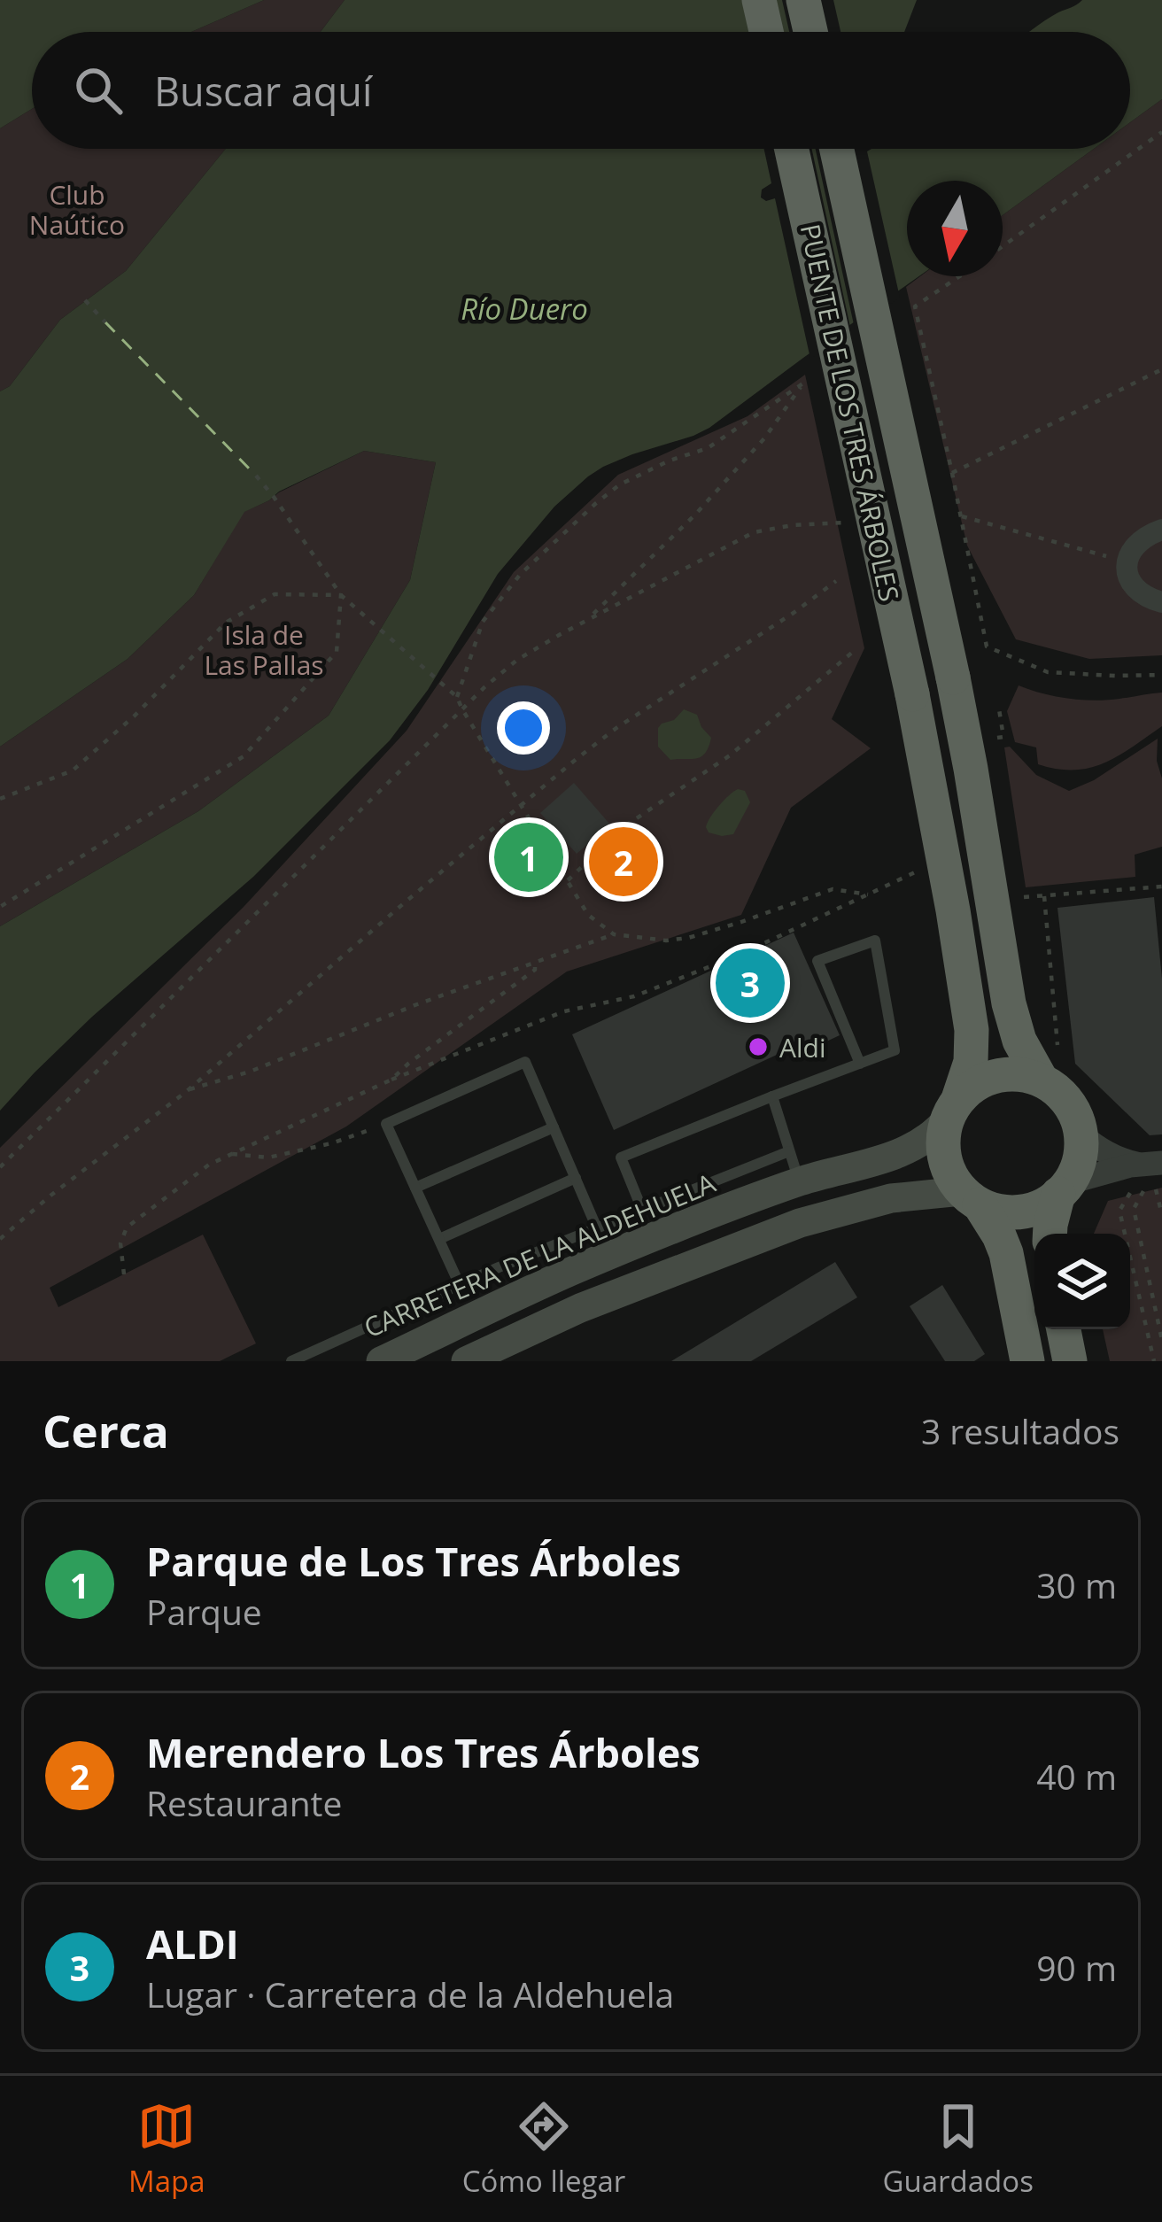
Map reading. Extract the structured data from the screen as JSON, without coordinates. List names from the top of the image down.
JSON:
{
  "streets": {
    "highway": ["PUENTE DE LOS TRES ÁRBOLES"],
    "main road": ["CARRETERA DE LA ALDEHUELA"]
  },
  "crossings": [
    ["PUENTE DE LOS TRES ÁRBOLES", "CARRETERA DE LA ALDEHUELA"]
  ],
  "water": ["Río Duero"],
  "parks": ["Club Naútico", "Isla de Las Pallas"],
  "places": ["Aldi"],
  "north": "bottom",
  "page": {
    "search": "Buscar aquí",
    "pins": ["1", "2", "3"],
    "heading": ["Cerca", "3 resultados"],
    "list": [
      {
        "mark": "1",
        "name": "Parque de Los Tres Árboles",
        "note": "Parque",
        "value": "30 m"
      },
      {
        "mark": "2",
        "name": "Merendero Los Tres Árboles",
        "note": "Restaurante",
        "value": "40 m"
      },
      {
        "mark": "3",
        "name": "ALDI",
        "note": "Lugar · Carretera de la Aldehuela",
        "value": "90 m"
      }
    ],
    "nav": ["Mapa", "Cómo llegar", "Guardados"]
  }
}
